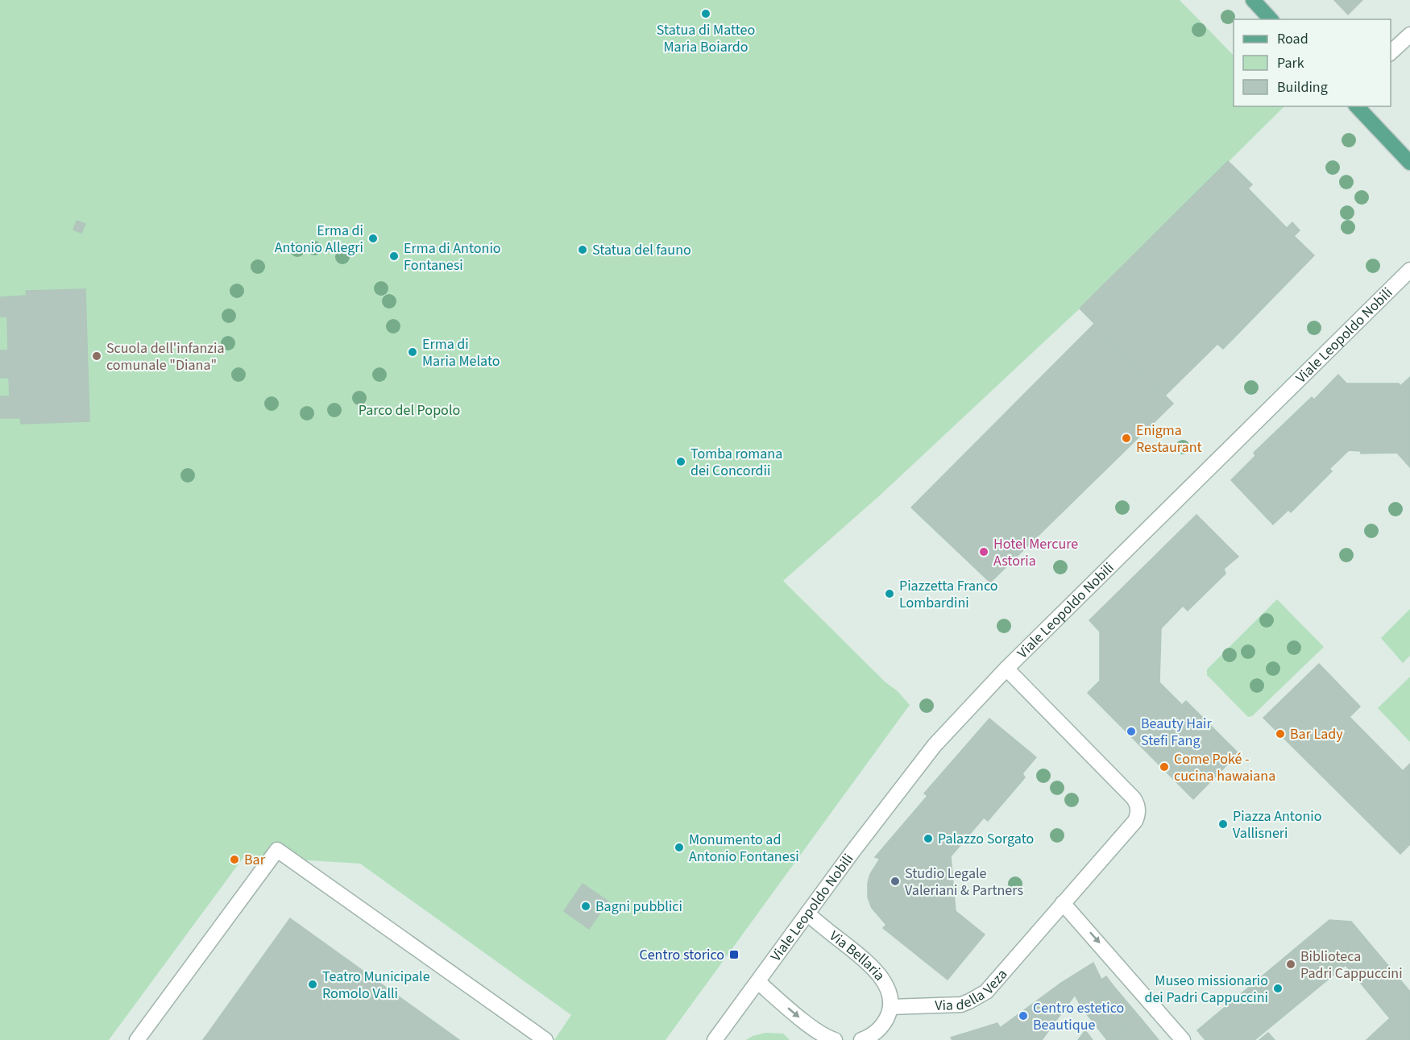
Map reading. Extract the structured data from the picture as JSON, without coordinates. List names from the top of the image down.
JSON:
{
  "streets": {
    "street": ["Viale Leopoldo Nobili", "Via Bellaria", "Via della Veza"]
  },
  "crossings": [
    ["Viale Leopoldo Nobili", "Via Bellaria"],
    ["Via Bellaria", "Via della Veza"]
  ],
  "parks": ["Parco del Popolo"],
  "places": {
    "other": [
      "Statua di Matteo Maria Boiardo",
      "Erma di Antonio Allegri",
      "Statua del fauno",
      "Erma di Antonio Fontanesi",
      "Erma di Maria Melato",
      "Scuola dell'infanzia comunale \"Diana\"",
      "Enigma Restaurant",
      "Tomba romana dei Concordii",
      "Hotel Mercure Astoria",
      "Piazzetta Franco Lombardini",
      "Beauty Hair Stefi Fang",
      "Bar Lady",
      "Come Poké - cucina hawaiana",
      "Piazza Antonio Vallisneri",
      "Palazzo Sorgato",
      "Monumento ad Antonio Fontanesi",
      "Bar",
      "Studio Legale Valeriani & Partners",
      "Bagni pubblici",
      "Biblioteca Padri Cappuccini",
      "Teatro Municipale Romolo Valli",
      "Museo missionario dei Padri Cappuccini",
      "Centro estetico Beautique"
    ],
    "transit": ["Centro storico"]
  },
  "legend": ["Road", "Park", "Building"]
}
